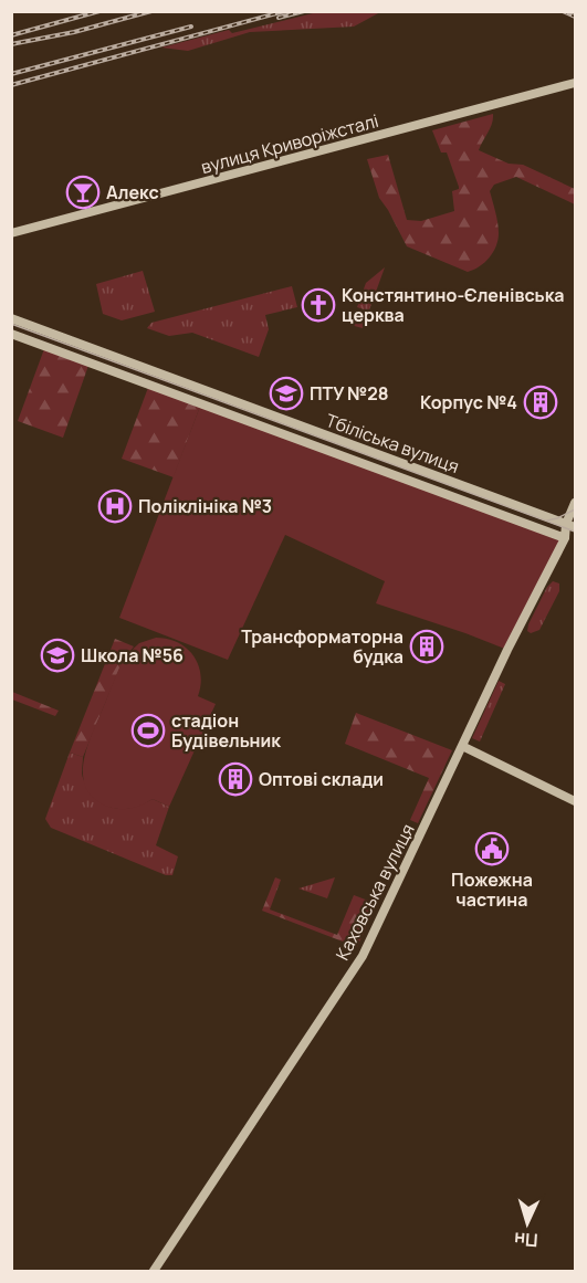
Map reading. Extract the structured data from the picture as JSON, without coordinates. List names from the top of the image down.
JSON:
{
  "streets": {
    "main road": ["вулиця Криворіжсталі", "Тбіліська вулиця", "Каховська вулиця"]
  },
  "crossings": [
    ["Тбіліська вулиця", "Каховська вулиця"]
  ],
  "places": {
    "bar": ["Алекс"],
    "church": ["Констянтино-Єленівська церква"],
    "school or university": ["ПТУ №28", "Школа №56"],
    "building": ["Корпус №4", "Трансформаторна будка", "Оптові склади"],
    "hospital": ["Поліклініка №3"],
    "sports": ["стадіон Будівельник"],
    "public building": ["Пожежна частина"]
  },
  "north": "bottom"
}
